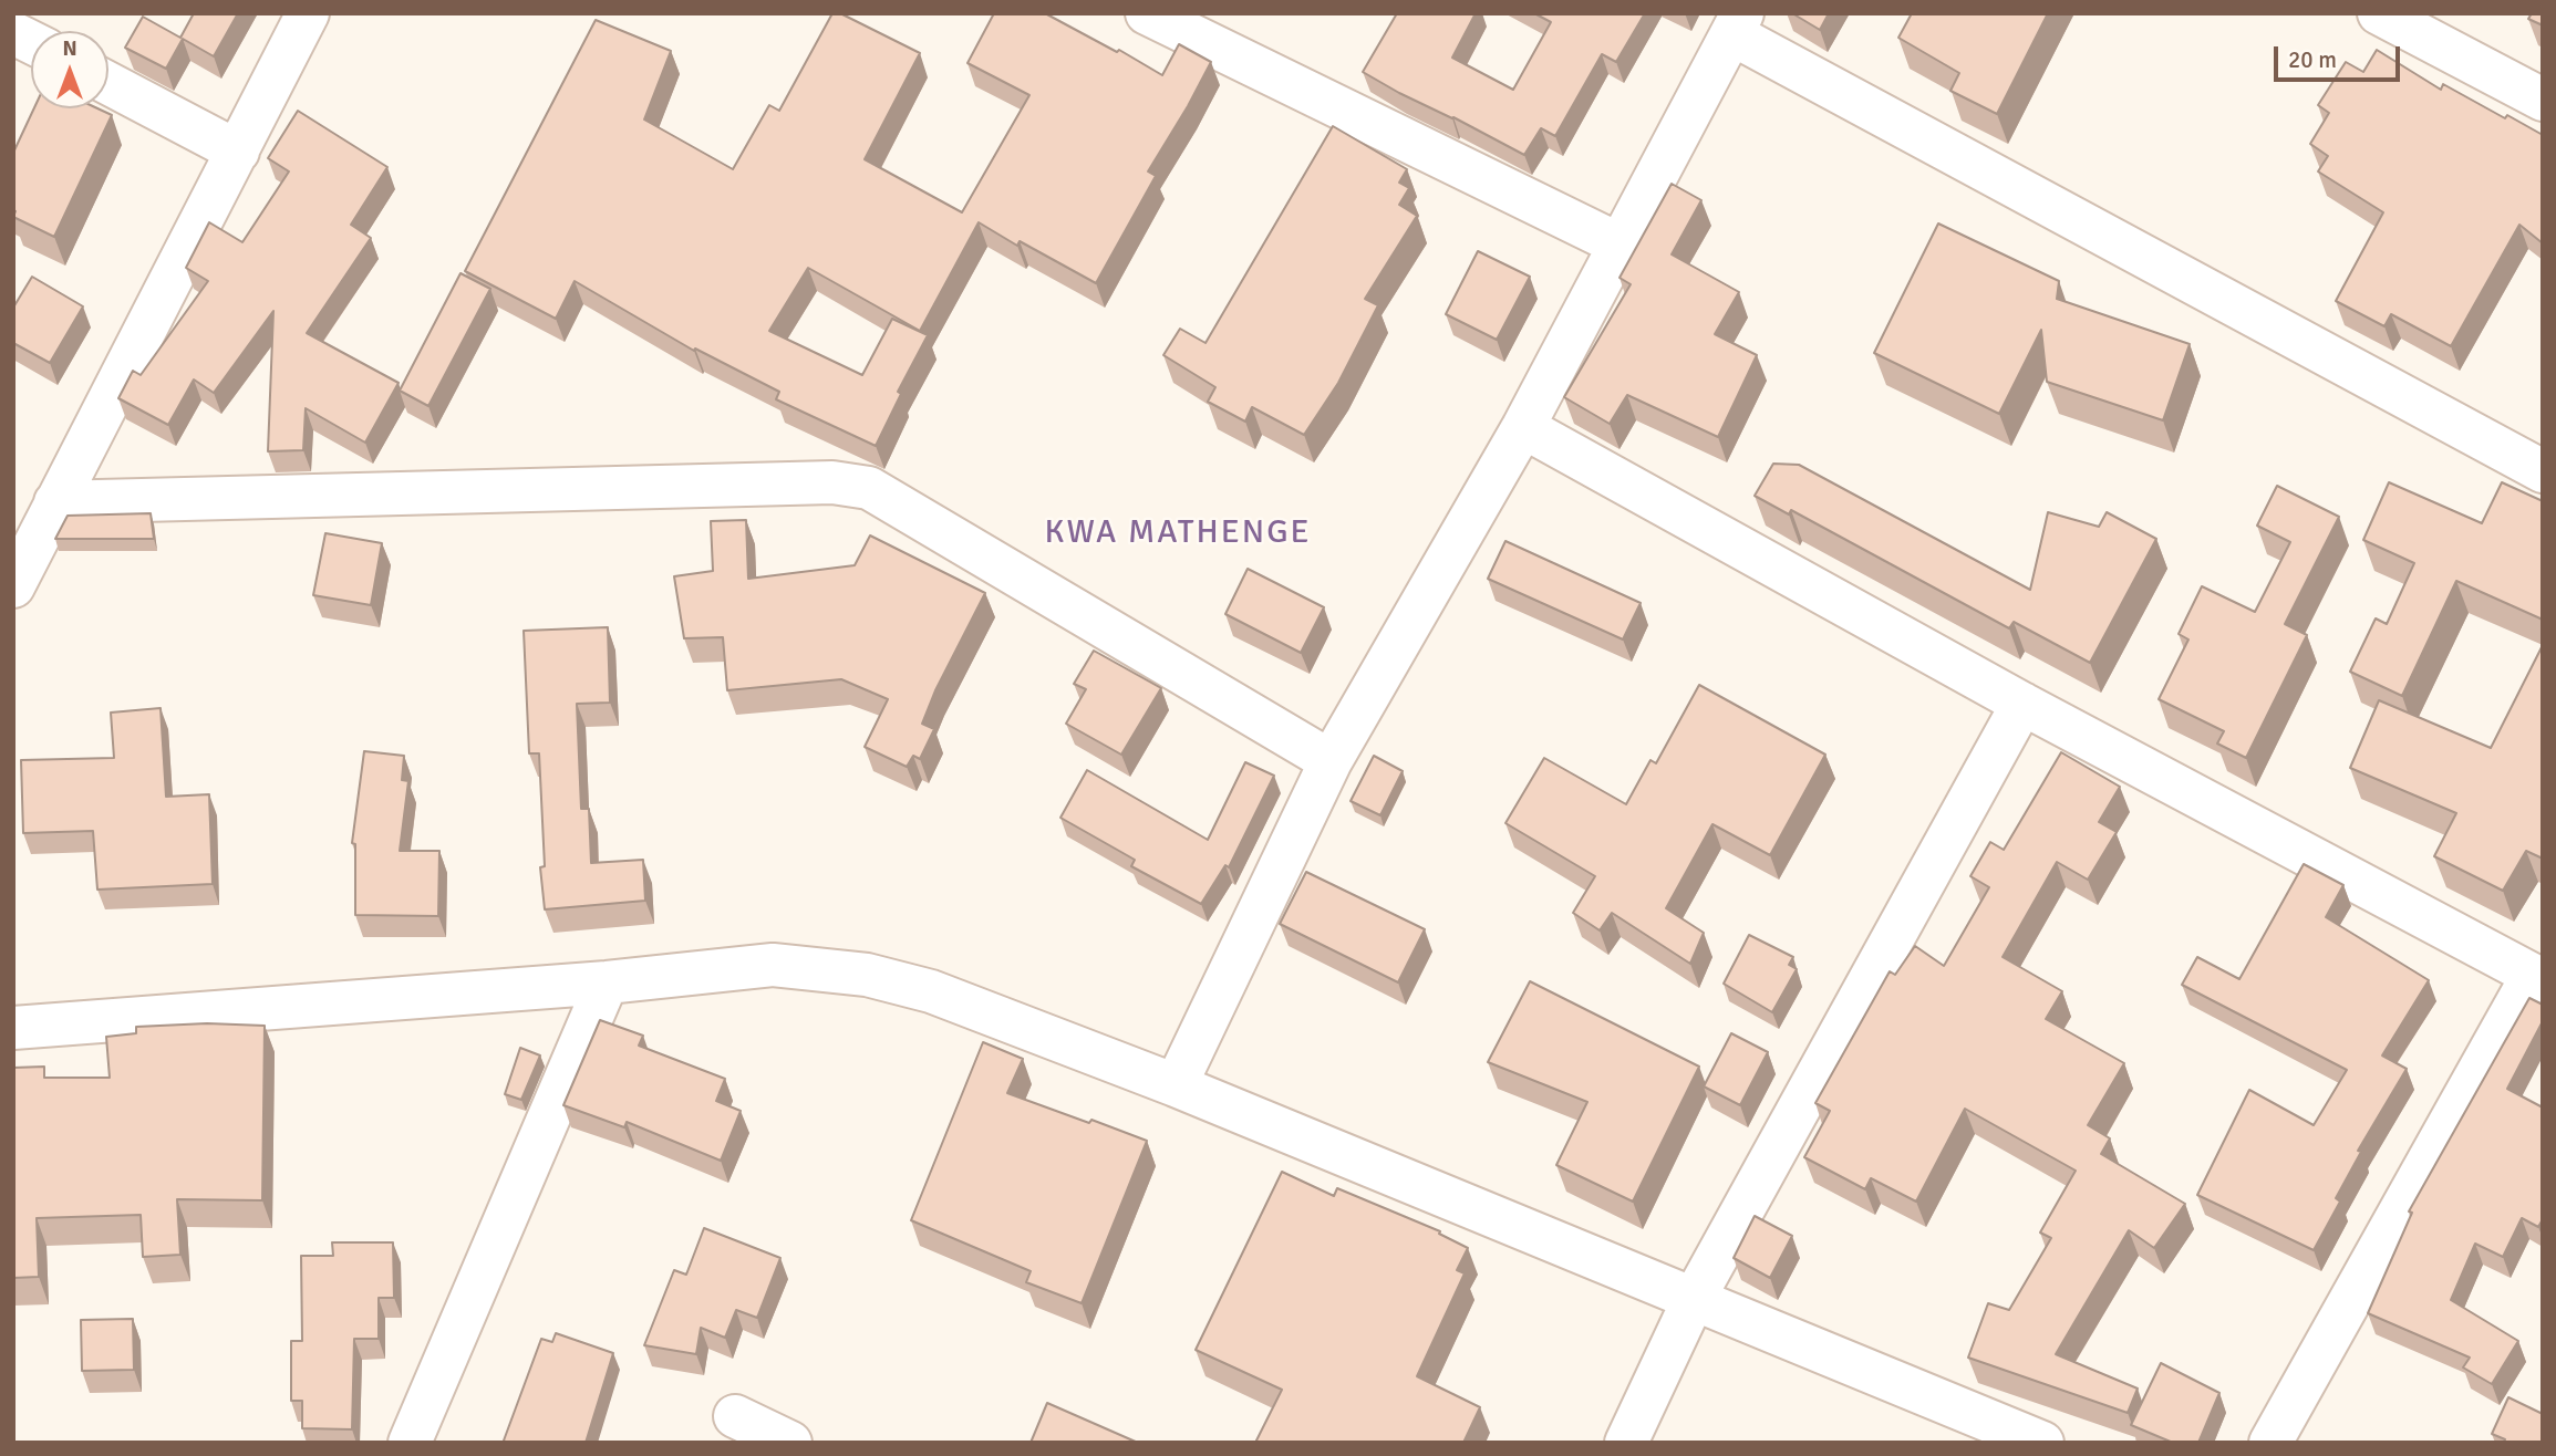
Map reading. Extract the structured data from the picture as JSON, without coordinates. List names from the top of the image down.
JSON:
{
  "districts": ["KWA MATHENGE"],
  "scale_bar": "20 m",
  "north": "top"
}
